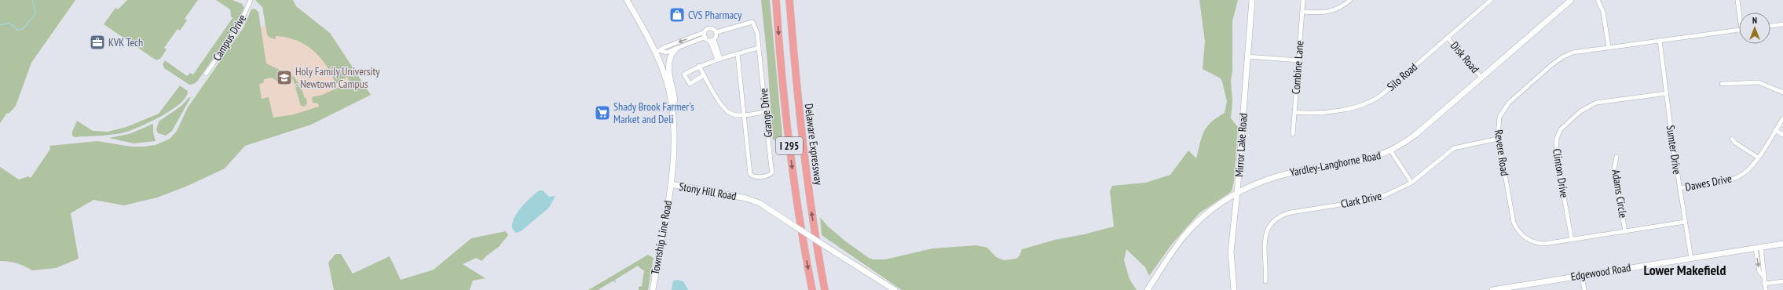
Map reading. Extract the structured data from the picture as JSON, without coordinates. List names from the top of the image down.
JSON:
{
  "streets": {
    "highway": ["Delaware Expressway", "I 295"],
    "street": [
      "Campus Drive",
      "Disk Road",
      "Combine Lane",
      "Silo Road",
      "Grange Drive",
      "Mirror Lake Road",
      "Sumter Drive",
      "Revere Road",
      "Yardley-Langhorne Road",
      "Clinton Drive",
      "Dawes Drive",
      "Stony Hill Road",
      "Adams Circle",
      "Clark Drive",
      "Township Line Road",
      "Edgewood Road"
    ]
  },
  "crossings": [
    ["Disk Road", "Silo Road"],
    ["Disk Road", "Yardley-Langhorne Road"],
    ["Combine Lane", "Silo Road"],
    ["Mirror Lake Road", "Yardley-Langhorne Road"],
    ["Sumter Drive", "Revere Road"],
    ["Sumter Drive", "Clinton Drive"],
    ["Sumter Drive", "Dawes Drive"],
    ["Sumter Drive", "Edgewood Road"],
    ["Revere Road", "Clinton Drive"],
    ["Revere Road", "Adams Circle"],
    ["Revere Road", "Clark Drive"],
    ["Stony Hill Road", "Township Line Road"]
  ],
  "districts": ["Lower Makefield"],
  "places": {
    "shop": ["CVS Pharmacy"],
    "office": ["KVK Tech"],
    "school or university": ["Holy Family University - Newtown Campus"],
    "supermarket": ["Shady Brook Farmer's Market and Deli"]
  },
  "north": "top"
}
